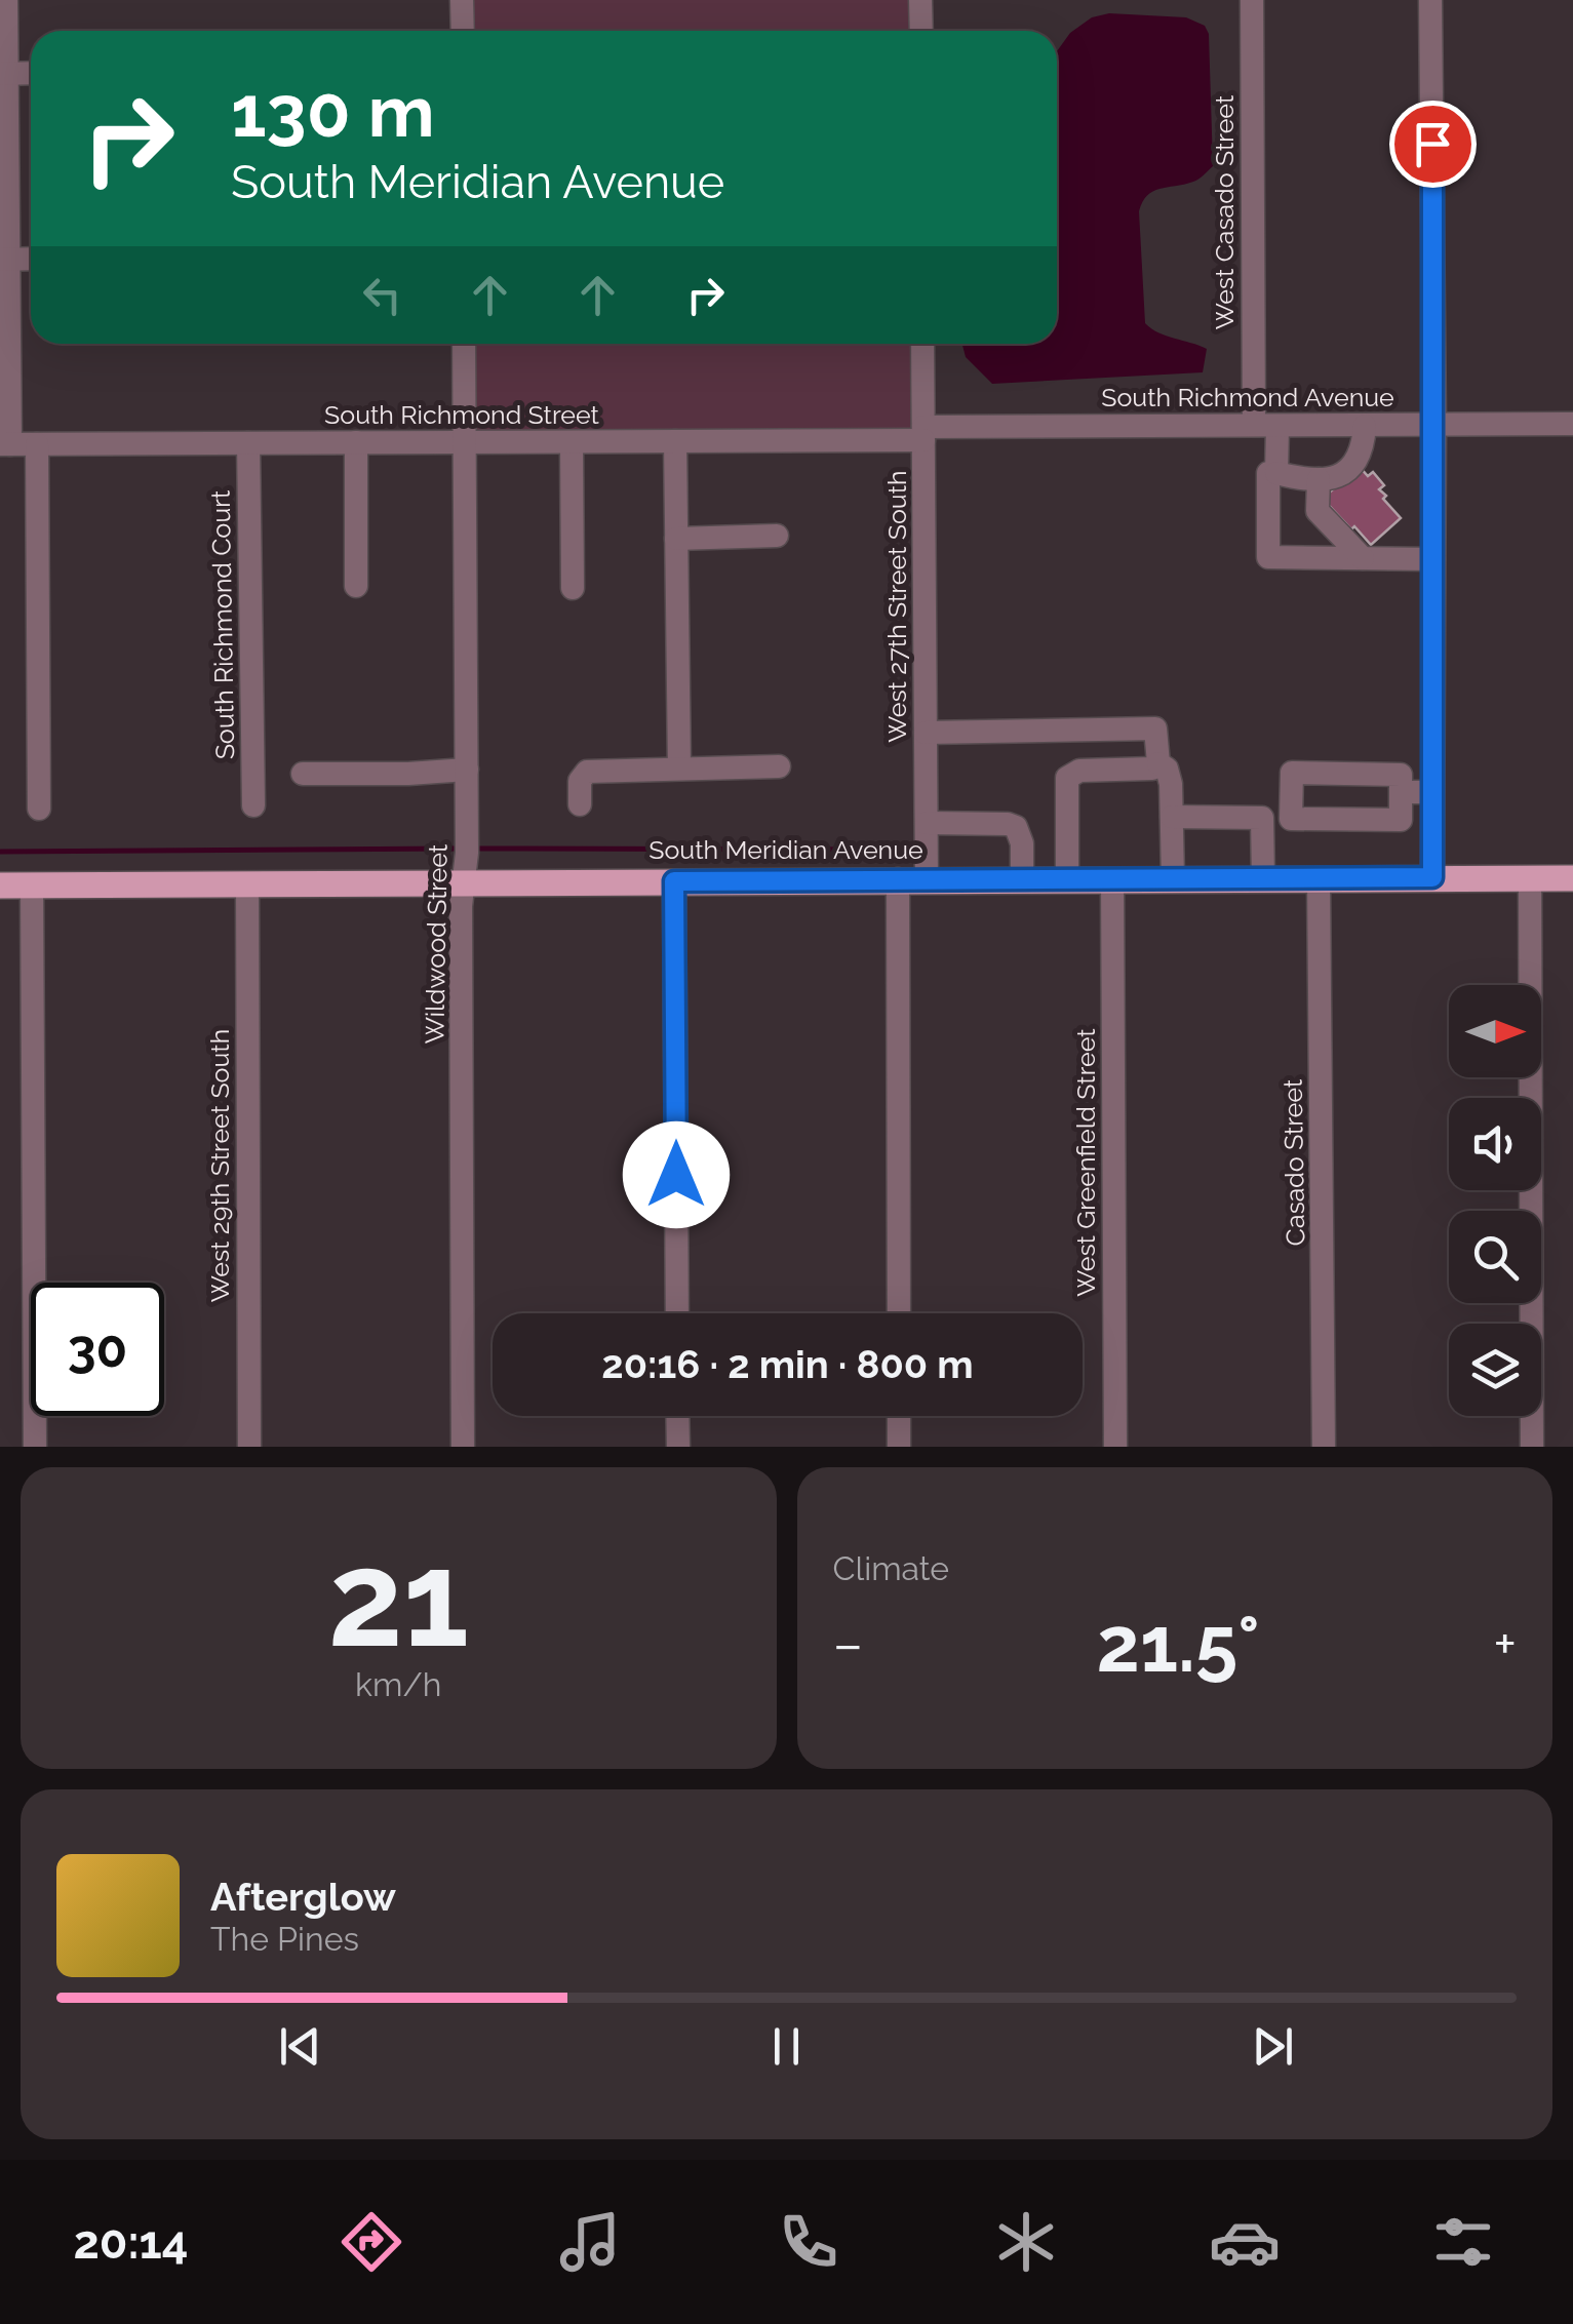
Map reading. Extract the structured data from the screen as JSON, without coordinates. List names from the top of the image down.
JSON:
{
  "streets": {
    "main road": ["South Meridian Avenue"],
    "street": [
      "West Casado Street",
      "South Richmond Avenue",
      "South Richmond Street",
      "West 27th Street South",
      "South Richmond Court",
      "Wildwood Street",
      "West Greenfield Street",
      "Casado Street",
      "West 29th Street South"
    ]
  },
  "crossings": [
    ["West Casado Street", "South Richmond Avenue"],
    ["South Richmond Avenue", "South Richmond Street"],
    ["South Richmond Avenue", "West 27th Street South"],
    ["South Richmond Street", "West 27th Street South"],
    ["South Richmond Street", "South Richmond Court"],
    ["South Richmond Street", "Wildwood Street"],
    ["West 27th Street South", "South Meridian Avenue"],
    ["South Meridian Avenue", "Wildwood Street"],
    ["South Meridian Avenue", "West Greenfield Street"],
    ["South Meridian Avenue", "Casado Street"],
    ["South Meridian Avenue", "West 29th Street South"]
  ],
  "north": "right",
  "page": {
    "turn": ["130 m", "South Meridian Avenue"],
    "limit": "30",
    "trip": "20:16 · 2 min · 800 m",
    "tile": [
      ["21", "km/h"],
      "Climate"
    ],
    "heat": ["−", "21.5°", "+"],
    "song": ["Afterglow", "The Pines"],
    "tabs": "20:14"
  }
}
